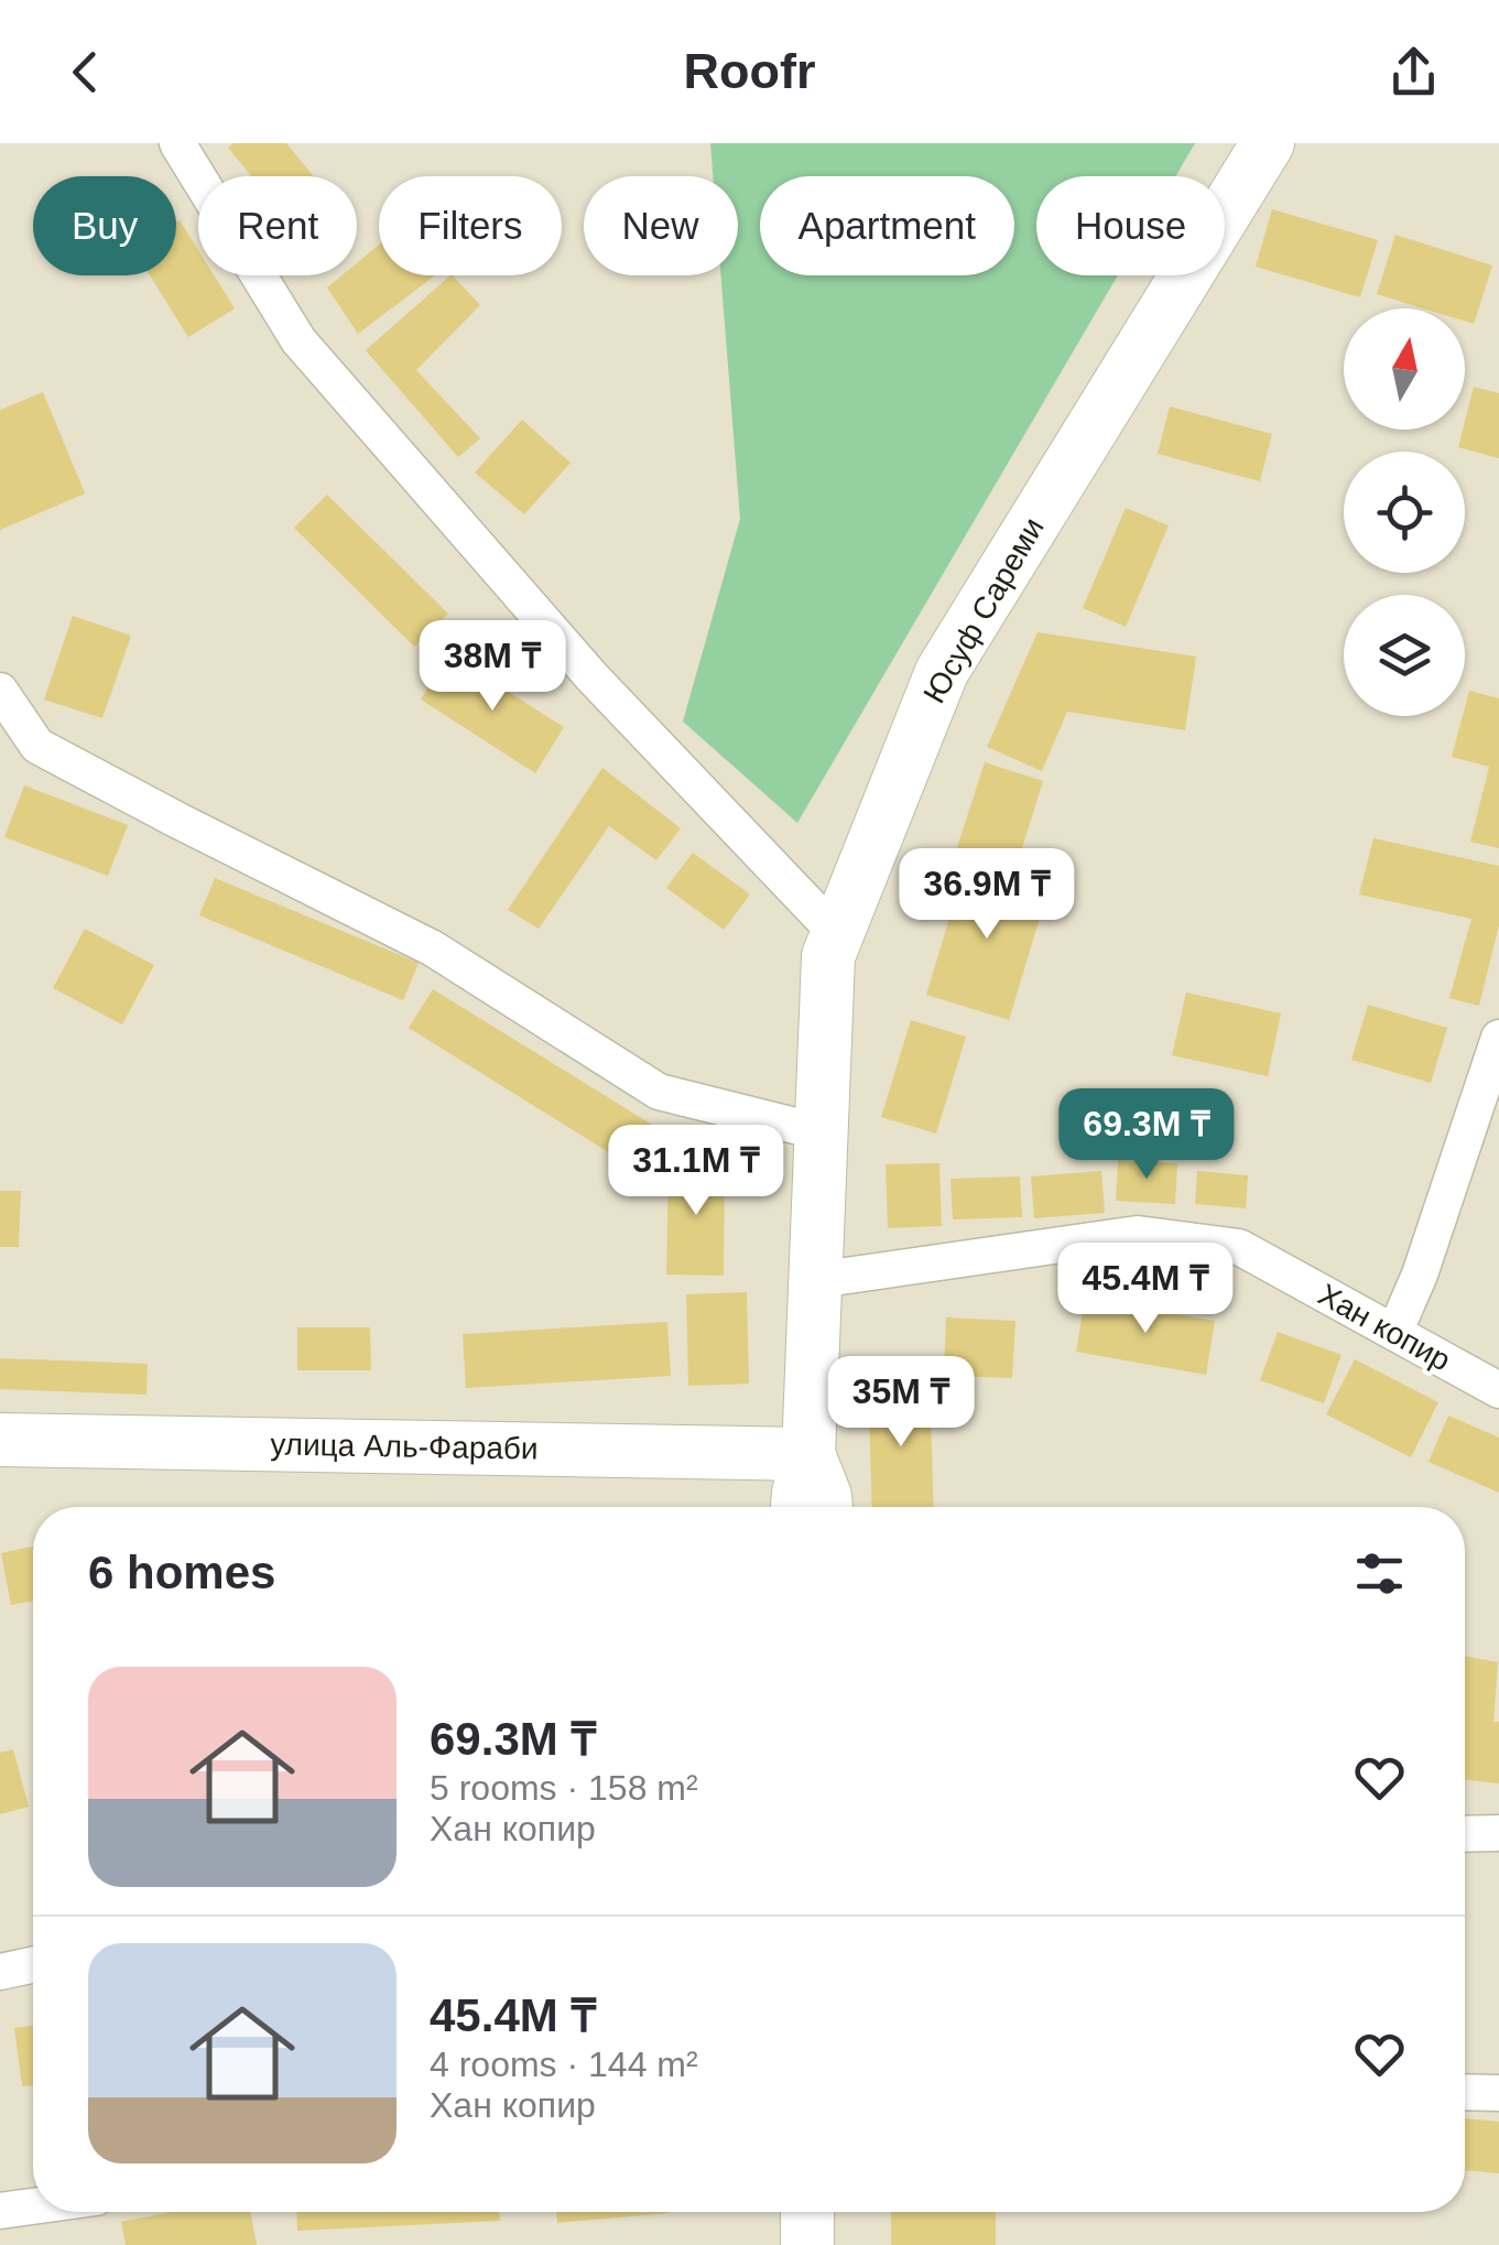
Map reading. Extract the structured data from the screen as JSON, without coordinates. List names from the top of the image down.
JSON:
{
  "streets": {
    "main road": ["Юсуф Сареми", "улица Аль-Фараби"],
    "street": ["Хан копир"]
  },
  "crossings": [
    ["Юсуф Сареми", "Хан копир"],
    ["Юсуф Сареми", "улица Аль-Фараби"]
  ],
  "north": "top",
  "page": {
    "header": "Roofr",
    "chip": [
      "Buy",
      "Rent",
      "Filters",
      "New",
      "Apartment",
      "House"
    ],
    "price": [
      "38M ₸",
      "36.9M ₸",
      "69.3M ₸",
      "31.1M ₸",
      "45.4M ₸",
      "35M ₸"
    ],
    "heading": "6 homes",
    "list": [
      {
        "name": "69.3M ₸",
        "note": "5 rooms · 158 m² · Хан копир"
      },
      {
        "name": "45.4M ₸",
        "note": "4 rooms · 144 m² · Хан копир"
      }
    ]
  }
}
